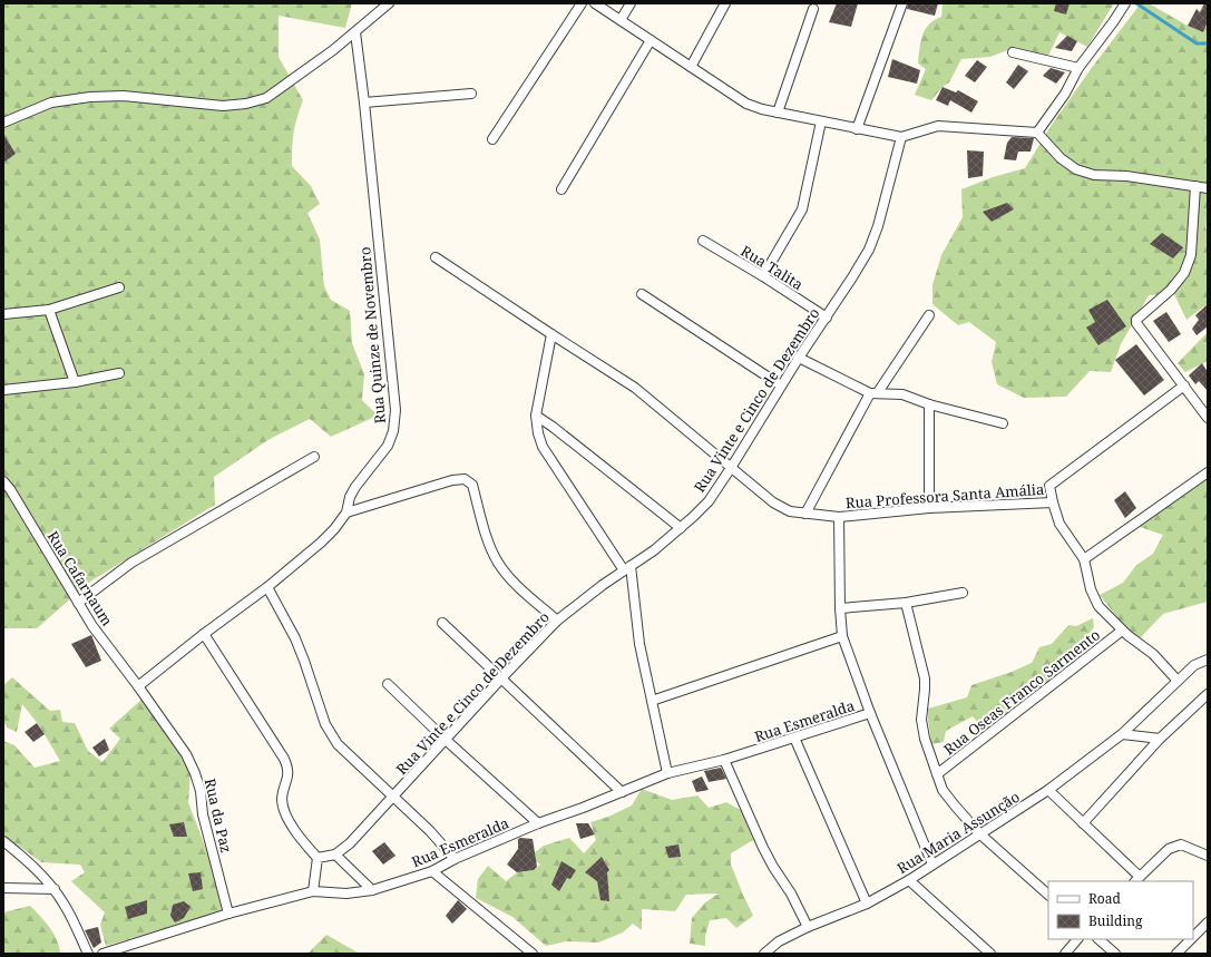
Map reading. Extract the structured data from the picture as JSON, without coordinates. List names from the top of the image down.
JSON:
{
  "streets": {
    "street": [
      "Rua Talita",
      "Rua Quinze de Novembro",
      "Rua Vinte e Cinco de Dezembro",
      "Rua Professora Santa Amália",
      "Rua Cafarnaum",
      "Rua Oseas Franco Sarmento",
      "Rua Esmeralda",
      "Rua da Paz",
      "Rua Maria Assunção"
    ]
  },
  "crossings": [
    ["Rua Talita", "Rua Vinte e Cinco de Dezembro"],
    ["Rua Quinze de Novembro", "Rua Cafarnaum"],
    ["Rua Quinze de Novembro", "Rua da Paz"],
    ["Rua Vinte e Cinco de Dezembro", "Rua Professora Santa Amália"],
    ["Rua Cafarnaum", "Rua da Paz"],
    ["Rua Esmeralda", "Rua da Paz"]
  ],
  "legend": ["Road", "Building"]
}
